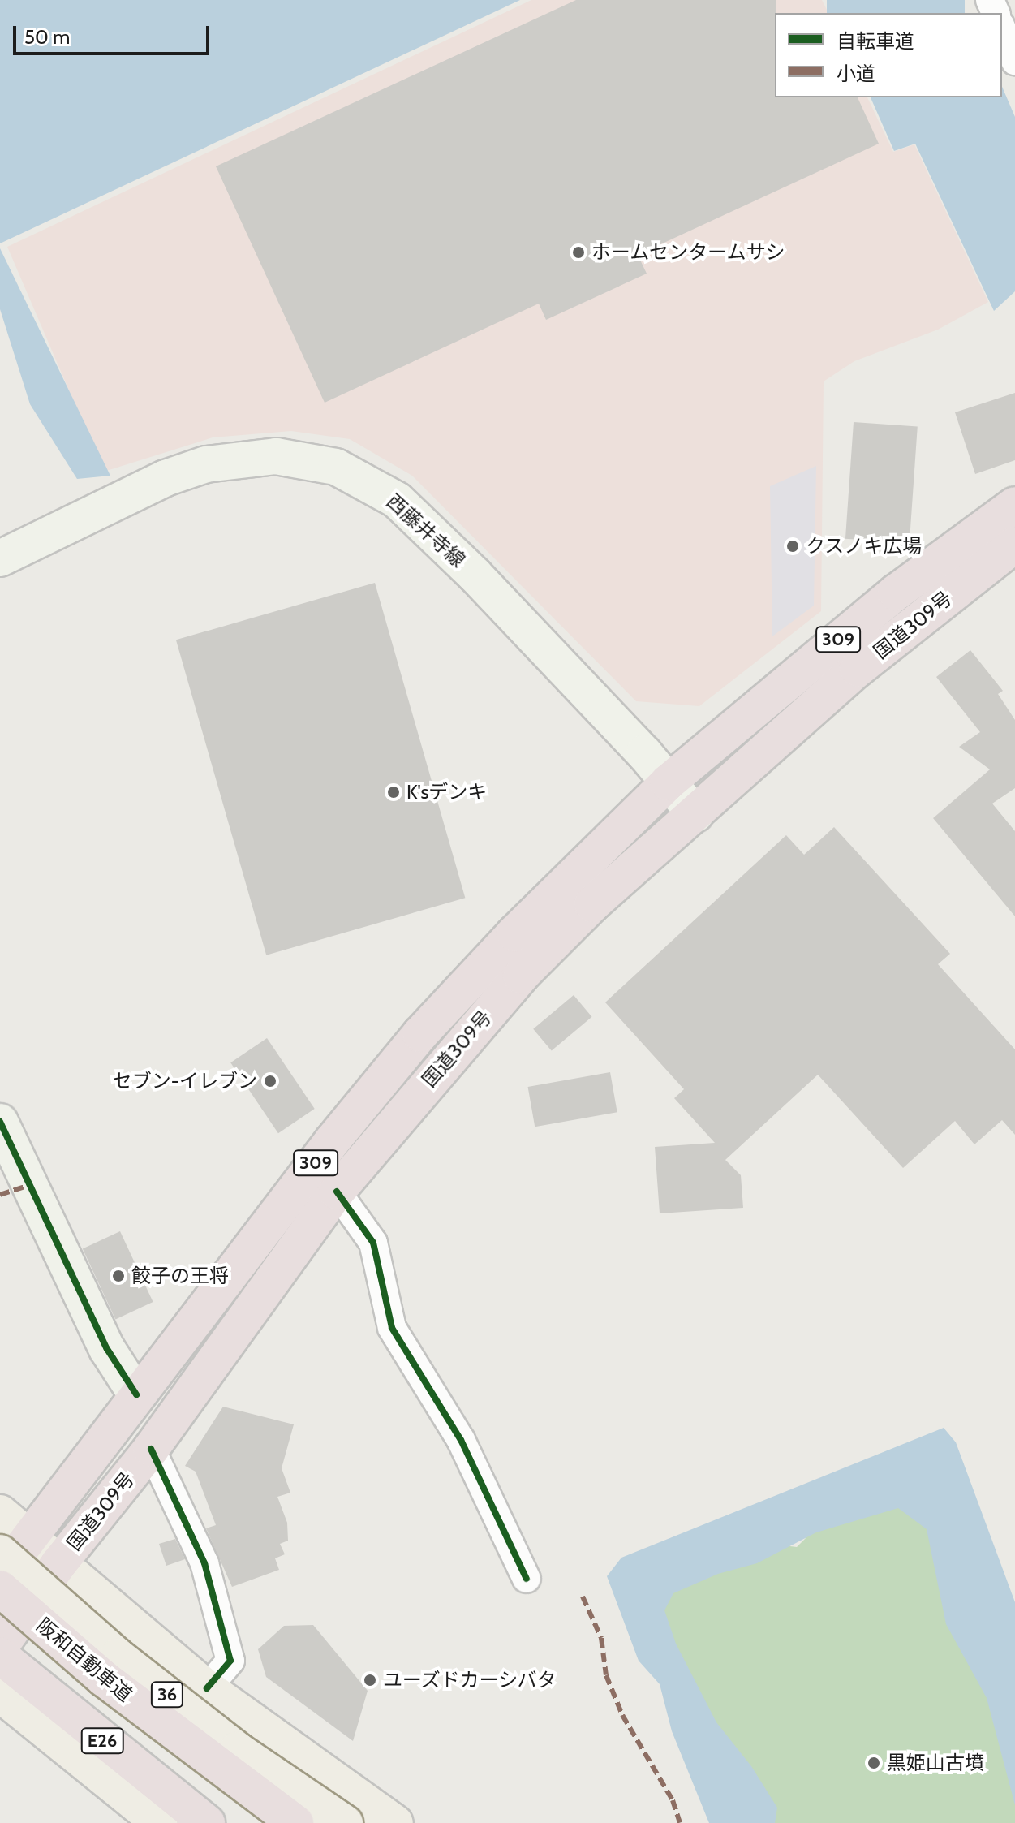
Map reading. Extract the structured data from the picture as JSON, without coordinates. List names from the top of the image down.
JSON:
{
  "streets": {
    "highway": [
      "国道309号",
      "309",
      "阪和自動車道",
      "E26"
    ],
    "main road": ["西藤井寺線", "36"]
  },
  "crossings": [
    ["西藤井寺線", "国道309号"],
    ["国道309号", "36"]
  ],
  "places": [
    "ホームセンタームサシ",
    "クスノキ広場",
    "K'sデンキ",
    "セブン-イレブン",
    "餃子の王将",
    "ユーズドカーシバタ",
    "黒姫山古墳"
  ],
  "legend": ["自転車道", "小道"],
  "scale_bar": "50 m"
}
